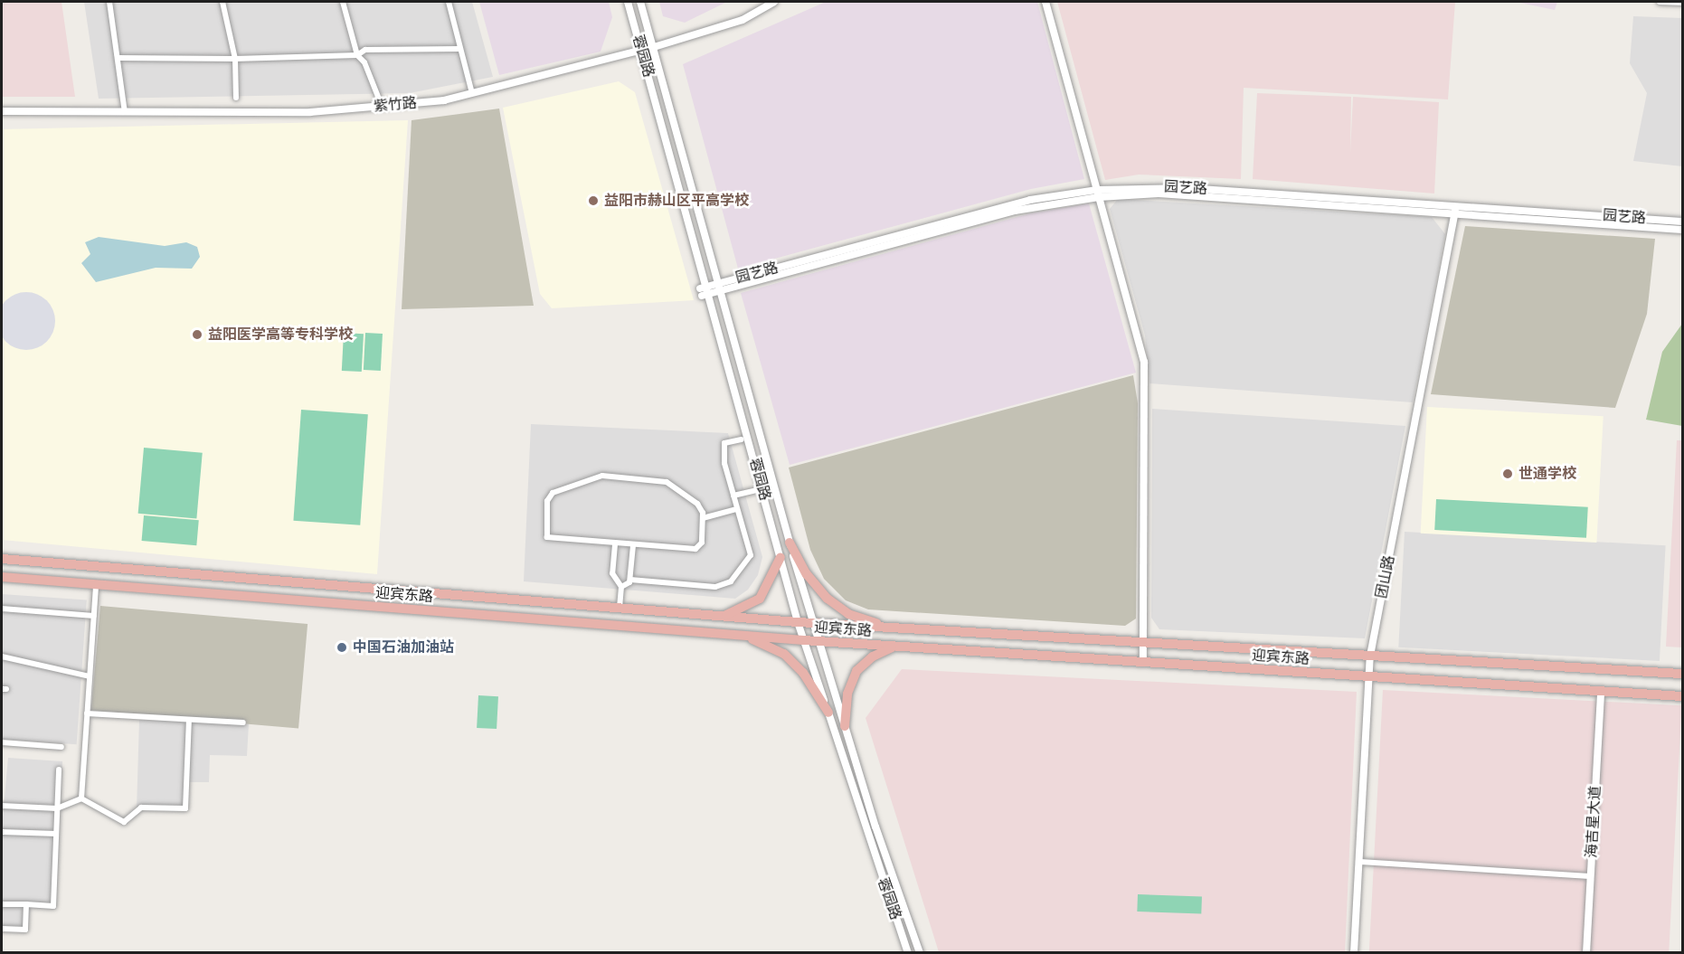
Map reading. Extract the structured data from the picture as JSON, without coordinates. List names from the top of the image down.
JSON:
{
  "streets": {
    "highway": ["迎宾东路"],
    "street": [
      "蓉园路",
      "紫竹路",
      "园艺路",
      "团山路",
      "海吉星大道"
    ]
  },
  "crossings": [
    ["蓉园路", "紫竹路"],
    ["蓉园路", "园艺路"],
    ["蓉园路", "迎宾东路"],
    ["园艺路", "团山路"],
    ["团山路", "迎宾东路"],
    ["迎宾东路", "海吉星大道"]
  ],
  "places": [
    "益阳市赫山区平高学校",
    "益阳医学高等专科学校",
    "世通学校",
    "中国石油加油站"
  ]
}
